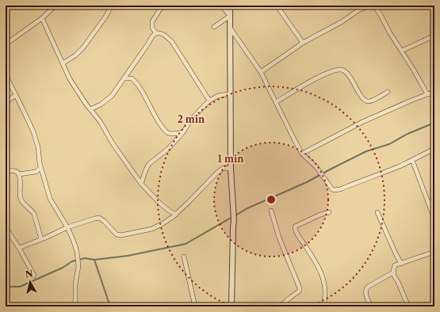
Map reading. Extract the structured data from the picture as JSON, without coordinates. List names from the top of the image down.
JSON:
{
  "north": "top",
  "rings": ["2 min", "1 min"]
}
